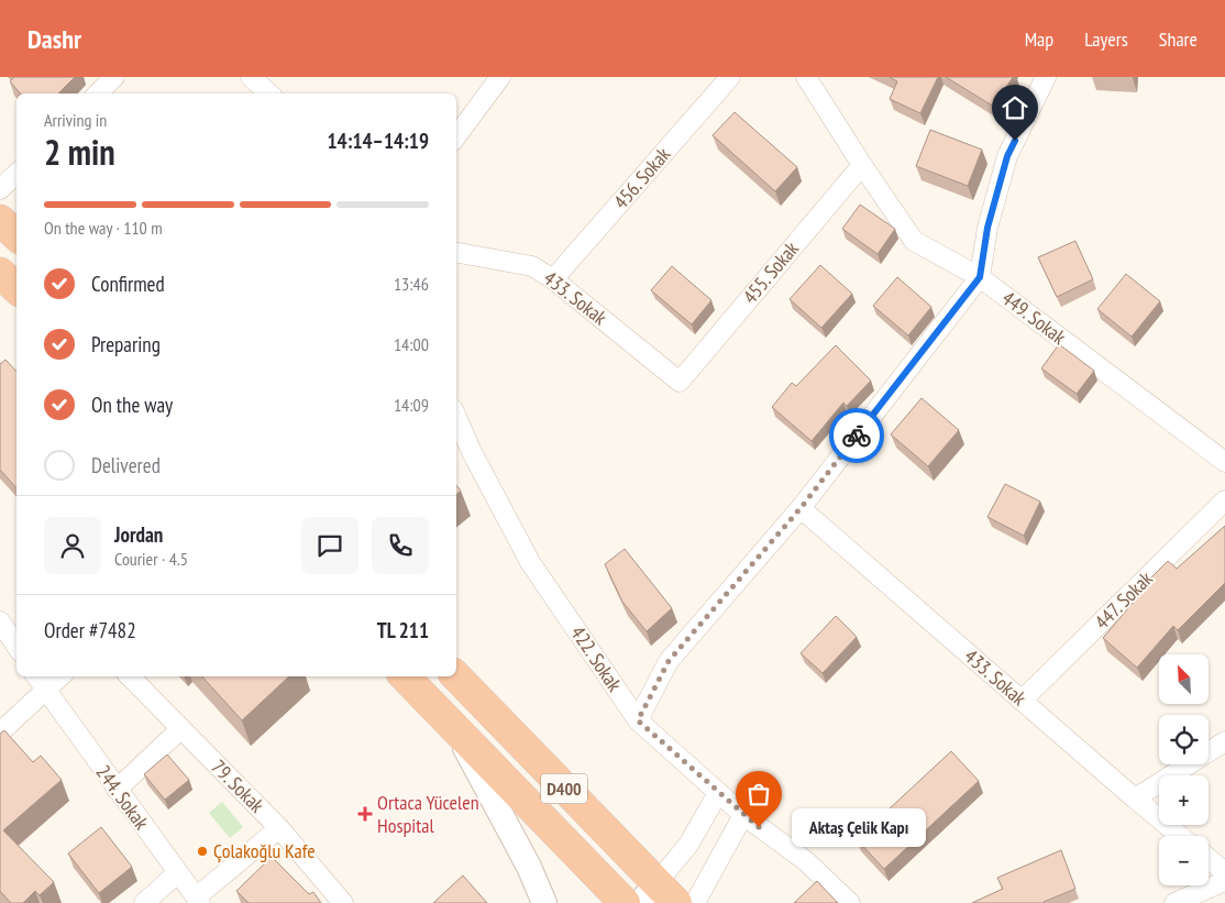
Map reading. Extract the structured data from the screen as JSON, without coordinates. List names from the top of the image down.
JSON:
{
  "streets": {
    "highway": ["D400"],
    "street": [
      "456. Sokak",
      "455. Sokak",
      "433. Sokak",
      "449. Sokak",
      "447. Sokak",
      "422. Sokak",
      "79. Sokak",
      "244. Sokak"
    ]
  },
  "crossings": [
    ["456. Sokak", "433. Sokak"],
    ["455. Sokak", "433. Sokak"],
    ["455. Sokak", "449. Sokak"],
    ["433. Sokak", "447. Sokak"]
  ],
  "places": {
    "health": ["Ortaca Yücelen Hospital"],
    "other": ["Aktaş Çelik Kapı", "Çolakoğlu Kafe"]
  },
  "north": "top left",
  "page": {
    "header": "Dashr",
    "nav": ["Map", "Layers", "Share"],
    "heading": ["2 min", "Arriving in", "14:14–14:19"],
    "panel": [
      "Jordan",
      "Courier · 4.5",
      "Order #7482",
      "TL 211"
    ],
    "bar": "On the way · 110 m",
    "list": [
      ["Confirmed", "13:46"],
      ["Preparing", "14:00"],
      ["On the way", "14:09"],
      "Delivered"
    ],
    "map_buttons": ["+", "−"],
    "bubble": "Aktaş Çelik Kapı"
  }
}
